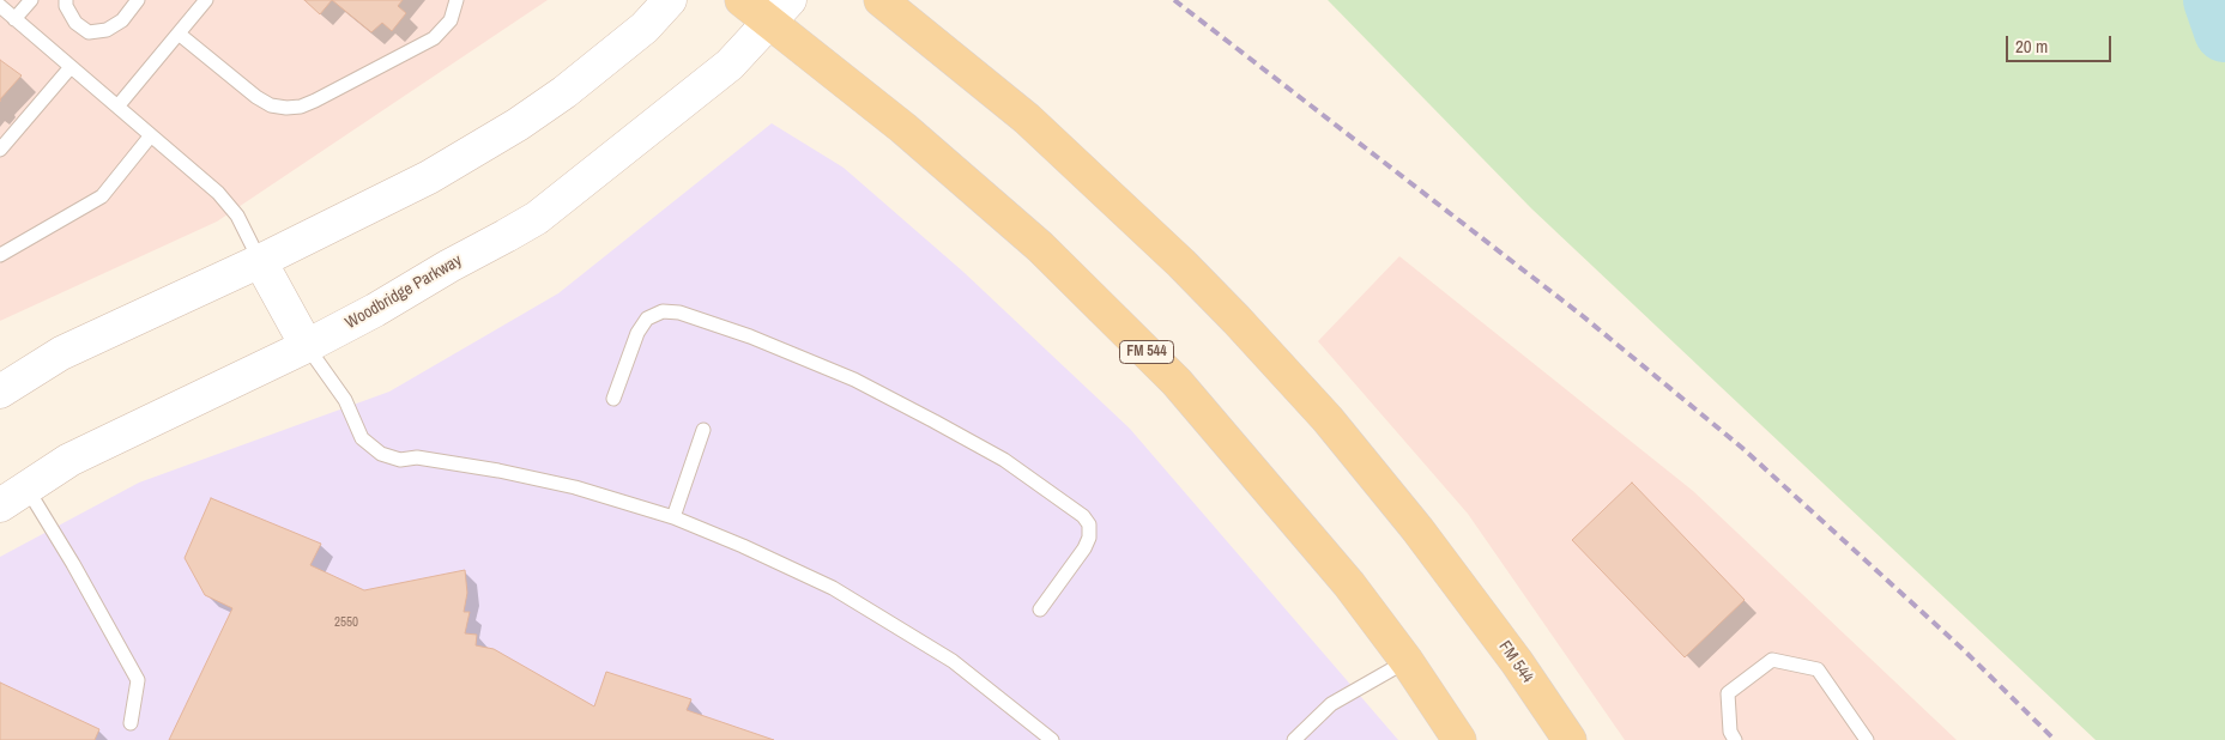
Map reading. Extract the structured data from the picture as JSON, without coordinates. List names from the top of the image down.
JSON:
{
  "streets": {
    "main road": ["Woodbridge Parkway", "FM 544"]
  },
  "crossings": [
    ["Woodbridge Parkway", "FM 544"]
  ],
  "house_numbers": ["2550"],
  "scale_bar": "20 m"
}
